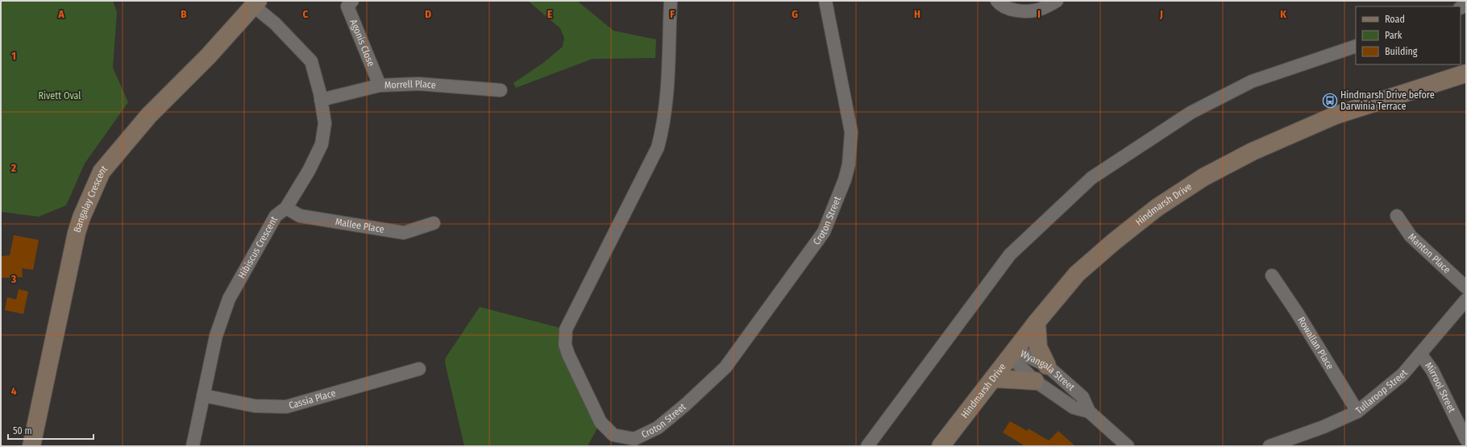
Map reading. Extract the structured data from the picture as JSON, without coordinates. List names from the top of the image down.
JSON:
{
  "streets": {
    "main road": ["Bangalay Crescent", "Hindmarsh Drive"],
    "street": [
      "Agonis Close",
      "Morrell Place",
      "Croton Street",
      "Mallee Place",
      "Hibiscus Crescent",
      "Manton Place",
      "Rowallan Place",
      "Wyangala Street",
      "Mirrool Street",
      "Tullaroop Street",
      "Cassia Place"
    ]
  },
  "crossings": [
    ["Agonis Close", "Morrell Place"],
    ["Morrell Place", "Hibiscus Crescent"],
    ["Bangalay Crescent", "Hibiscus Crescent"],
    ["Hindmarsh Drive", "Wyangala Street"],
    ["Mallee Place", "Hibiscus Crescent"],
    ["Hibiscus Crescent", "Cassia Place"],
    ["Rowallan Place", "Tullaroop Street"],
    ["Mirrool Street", "Tullaroop Street"]
  ],
  "parks": ["Rivett Oval"],
  "places": {
    "bus stop": ["Hindmarsh Drive before Darwinia Terrace"]
  },
  "legend": ["Road", "Park", "Building"],
  "scale_bar": "50 m",
  "grid": {
    "columns": [
      "A",
      "B",
      "C",
      "D",
      "E",
      "F",
      "G",
      "H",
      "I",
      "J",
      "K"
    ],
    "rows": [
      "1",
      "2",
      "3",
      "4"
    ]
  }
}
